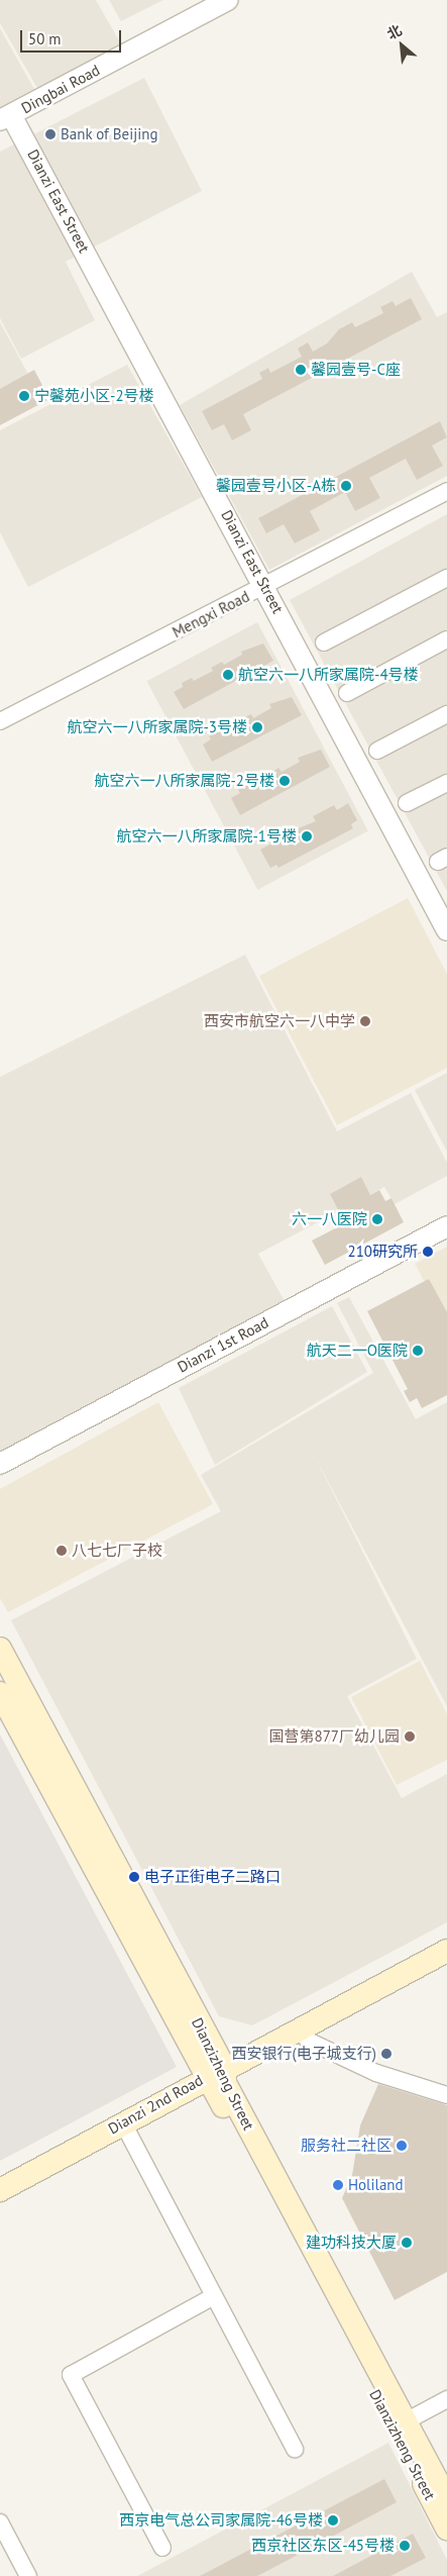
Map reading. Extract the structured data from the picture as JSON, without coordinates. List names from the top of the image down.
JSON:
{
  "streets": {
    "main road": ["Dianzizheng Street", "Dianzi 2nd Road"],
    "street": [
      "Dingbai Road",
      "Dianzi East Street",
      "Mengxi Road",
      "Dianzi 1st Road"
    ]
  },
  "crossings": [
    ["Dingbai Road", "Dianzi East Street"],
    ["Dianzi East Street", "Mengxi Road"],
    ["Dianzizheng Street", "Dianzi 2nd Road"]
  ],
  "places": [
    "Bank of Beijing",
    "馨园壹号-C座",
    "宁馨苑小区-2号楼",
    "馨园壹号小区-A栋",
    "航空六一八所家属院-4号楼",
    "航空六一八所家属院-3号楼",
    "航空六一八所家属院-2号楼",
    "航空六一八所家属院-1号楼",
    "西安市航空六一八中学",
    "六一八医院",
    "210研究所",
    "航天二一O医院",
    "八七七厂子校",
    "国营第877厂幼儿园",
    "电子正街电子二路口",
    "西安银行(电子城支行)",
    "服务社二社区",
    "Holiland",
    "建功科技大厦",
    "西京电气总公司家属院-46号楼",
    "西京社区东区-45号楼"
  ],
  "scale_bar": "50 m",
  "north": "top left"
}
